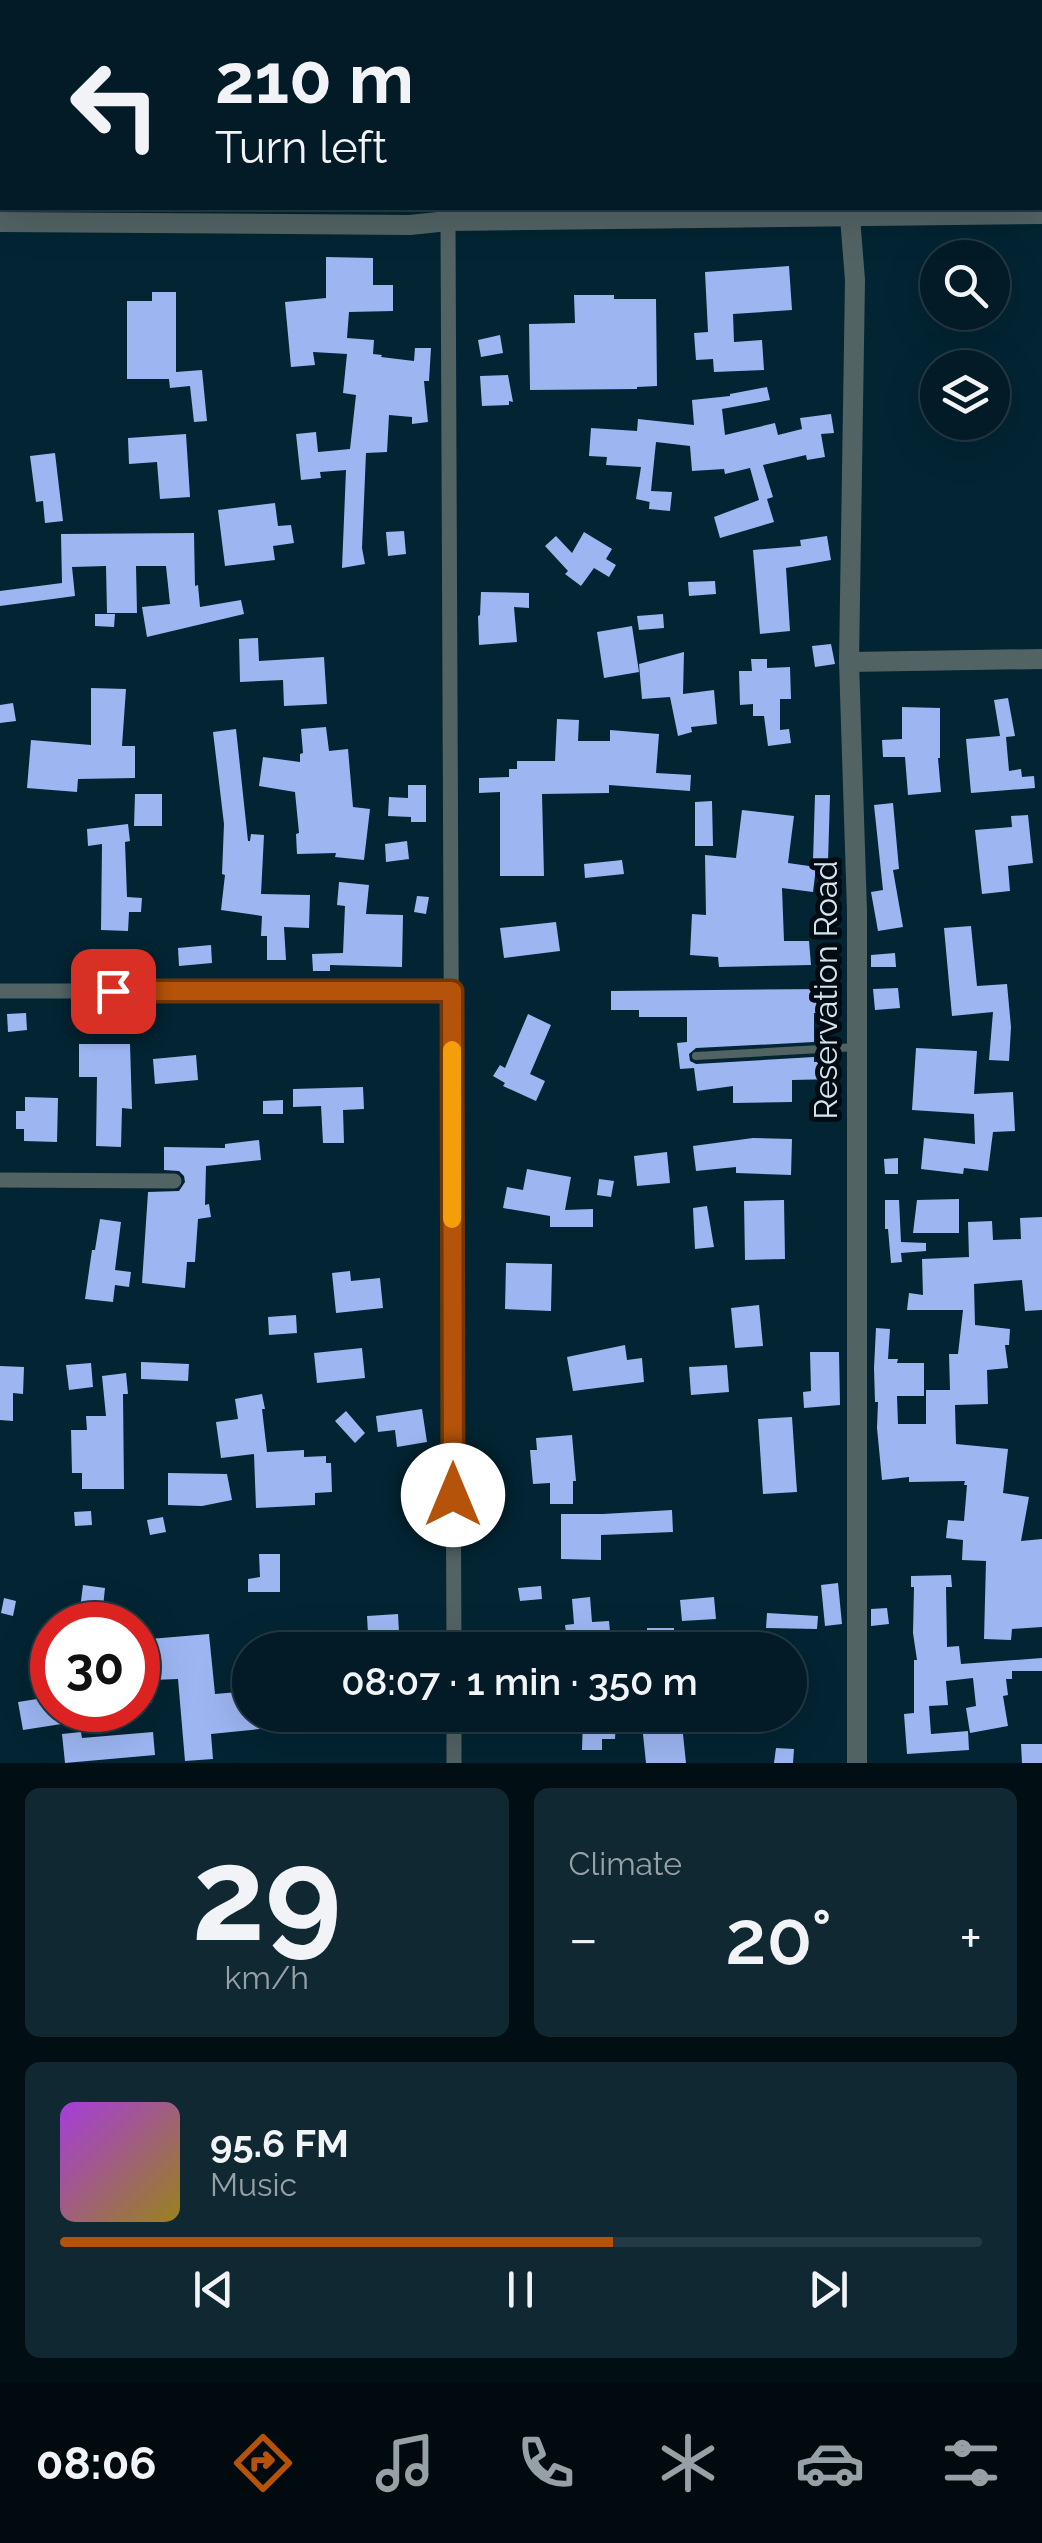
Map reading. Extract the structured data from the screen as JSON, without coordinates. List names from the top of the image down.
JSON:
{
  "streets": {
    "street": ["Reservation Road"]
  },
  "page": {
    "turn": ["210 m", "Turn left"],
    "limit": "30",
    "trip": "08:07 · 1 min · 350 m",
    "tile": [
      ["29", "km/h"],
      "Climate"
    ],
    "heat": ["−", "20°", "+"],
    "song": ["95.6 FM", "Music"],
    "tabs": "08:06"
  }
}
